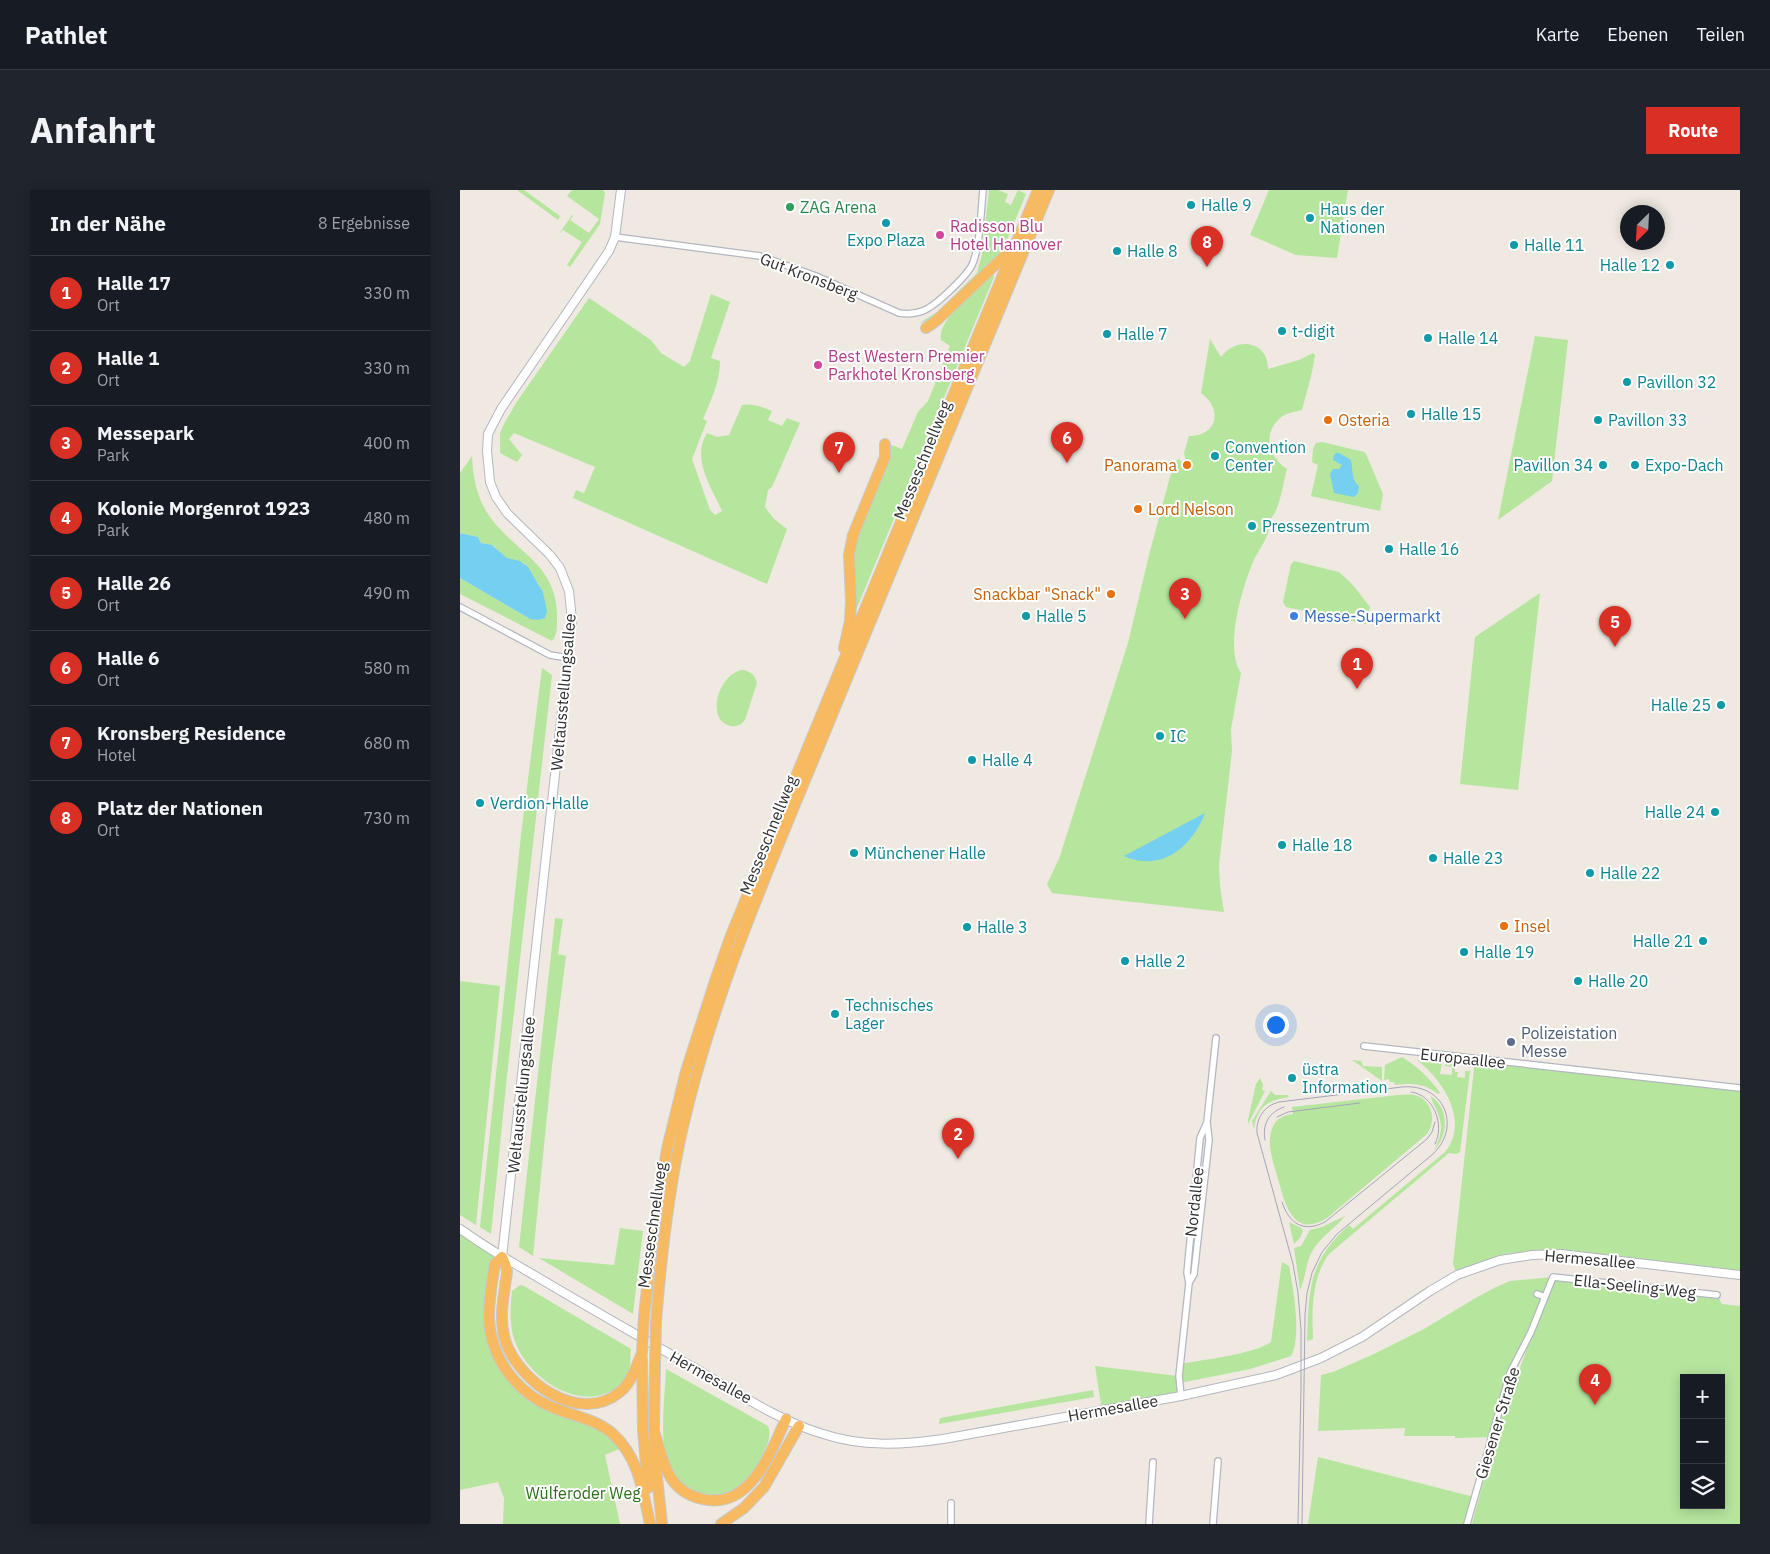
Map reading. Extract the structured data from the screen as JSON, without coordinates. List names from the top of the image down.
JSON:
{
  "streets": {
    "highway": ["Messeschnellweg"],
    "main road": ["Weltausstellungsallee", "Hermesallee"],
    "street": [
      "Gut Kronsberg",
      "Europaallee",
      "Nordallee",
      "Ella-Seeling-Weg",
      "Giesener Straße"
    ]
  },
  "crossings": [
    ["Gut Kronsberg", "Weltausstellungsallee"],
    ["Weltausstellungsallee", "Hermesallee"],
    ["Nordallee", "Hermesallee"],
    ["Ella-Seeling-Weg", "Giesener Straße"]
  ],
  "parks": ["Wülferoder Weg"],
  "places": [
    "Halle 9",
    "ZAG Arena",
    "Haus der Nationen",
    "Expo Plaza",
    "Radisson Blu Hotel Hannover",
    "Halle 11",
    "Halle 8",
    "Halle 12",
    "t-digit",
    "Halle 7",
    "Halle 14",
    "Best Western Premier Parkhotel Kronsberg",
    "Pavillon 32",
    "Halle 15",
    "Osteria",
    "Pavillon 33",
    "Convention Center",
    "Panorama",
    "Pavillon 34",
    "Expo-Dach",
    "Lord Nelson",
    "Pressezentrum",
    "Halle 16",
    "Snackbar \"Snack\"",
    "Halle 5",
    "Messe-Supermarkt",
    "Halle 25",
    "IC",
    "Halle 4",
    "Verdion-Halle",
    "Halle 24",
    "Halle 18",
    "Münchener Halle",
    "Halle 23",
    "Halle 22",
    "Insel",
    "Halle 3",
    "Halle 21",
    "Halle 19",
    "Halle 2",
    "Halle 20",
    "Technisches Lager",
    "Polizeistation Messe",
    "üstra Information"
  ],
  "north": "bottom left",
  "page": {
    "header": "Pathlet",
    "nav": ["Karte", "Ebenen", "Teilen"],
    "title": "Anfahrt",
    "buttons": "Route",
    "heading": ["In der Nähe", "8 Ergebnisse"],
    "pins": [
      "8",
      "6",
      "7",
      "3",
      "5",
      "1",
      "2",
      "4"
    ],
    "list": [
      {
        "mark": "1",
        "name": "Halle 17",
        "note": "Ort",
        "value": "330 m"
      },
      {
        "mark": "2",
        "name": "Halle 1",
        "note": "Ort",
        "value": "330 m"
      },
      {
        "mark": "3",
        "name": "Messepark",
        "note": "Park",
        "value": "400 m"
      },
      {
        "mark": "4",
        "name": "Kolonie Morgenrot 1923",
        "note": "Park",
        "value": "480 m"
      },
      {
        "mark": "5",
        "name": "Halle 26",
        "note": "Ort",
        "value": "490 m"
      },
      {
        "mark": "6",
        "name": "Halle 6",
        "note": "Ort",
        "value": "580 m"
      },
      {
        "mark": "7",
        "name": "Kronsberg Residence",
        "note": "Hotel",
        "value": "680 m"
      },
      {
        "mark": "8",
        "name": "Platz der Nationen",
        "note": "Ort",
        "value": "730 m"
      }
    ],
    "map_buttons": ["+", "−"]
  }
}
